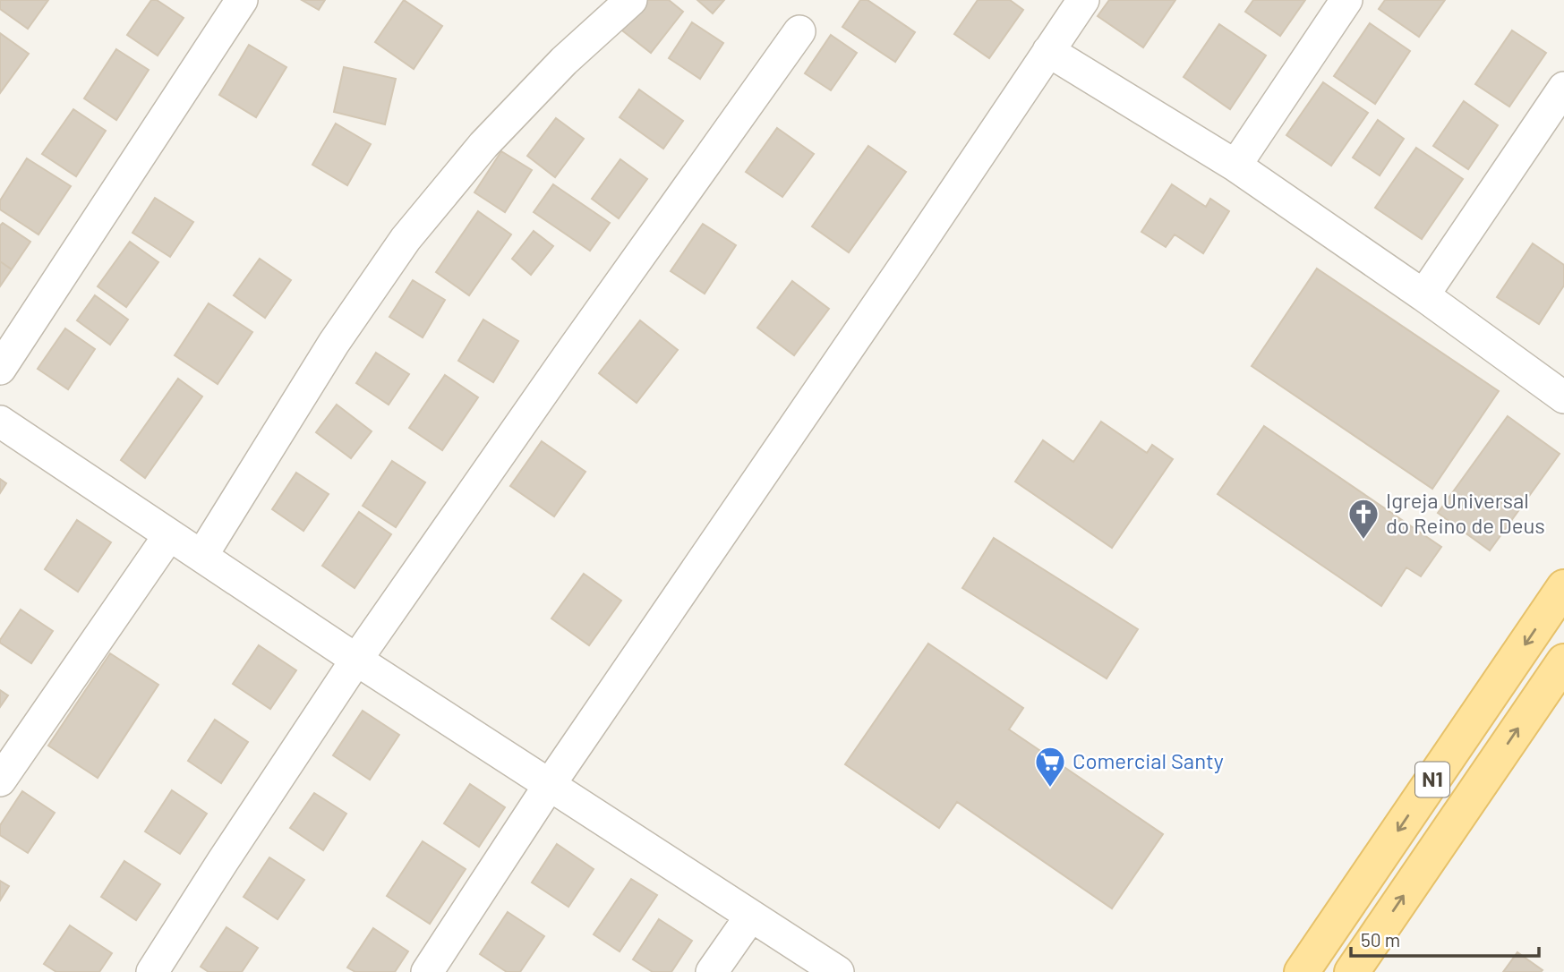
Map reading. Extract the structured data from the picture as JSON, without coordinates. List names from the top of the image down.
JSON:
{
  "streets": {
    "main road": ["N1"]
  },
  "places": {
    "church": ["Igreja Universal do Reino de Deus"],
    "supermarket": ["Comercial Santy"]
  },
  "scale_bar": "50 m"
}
